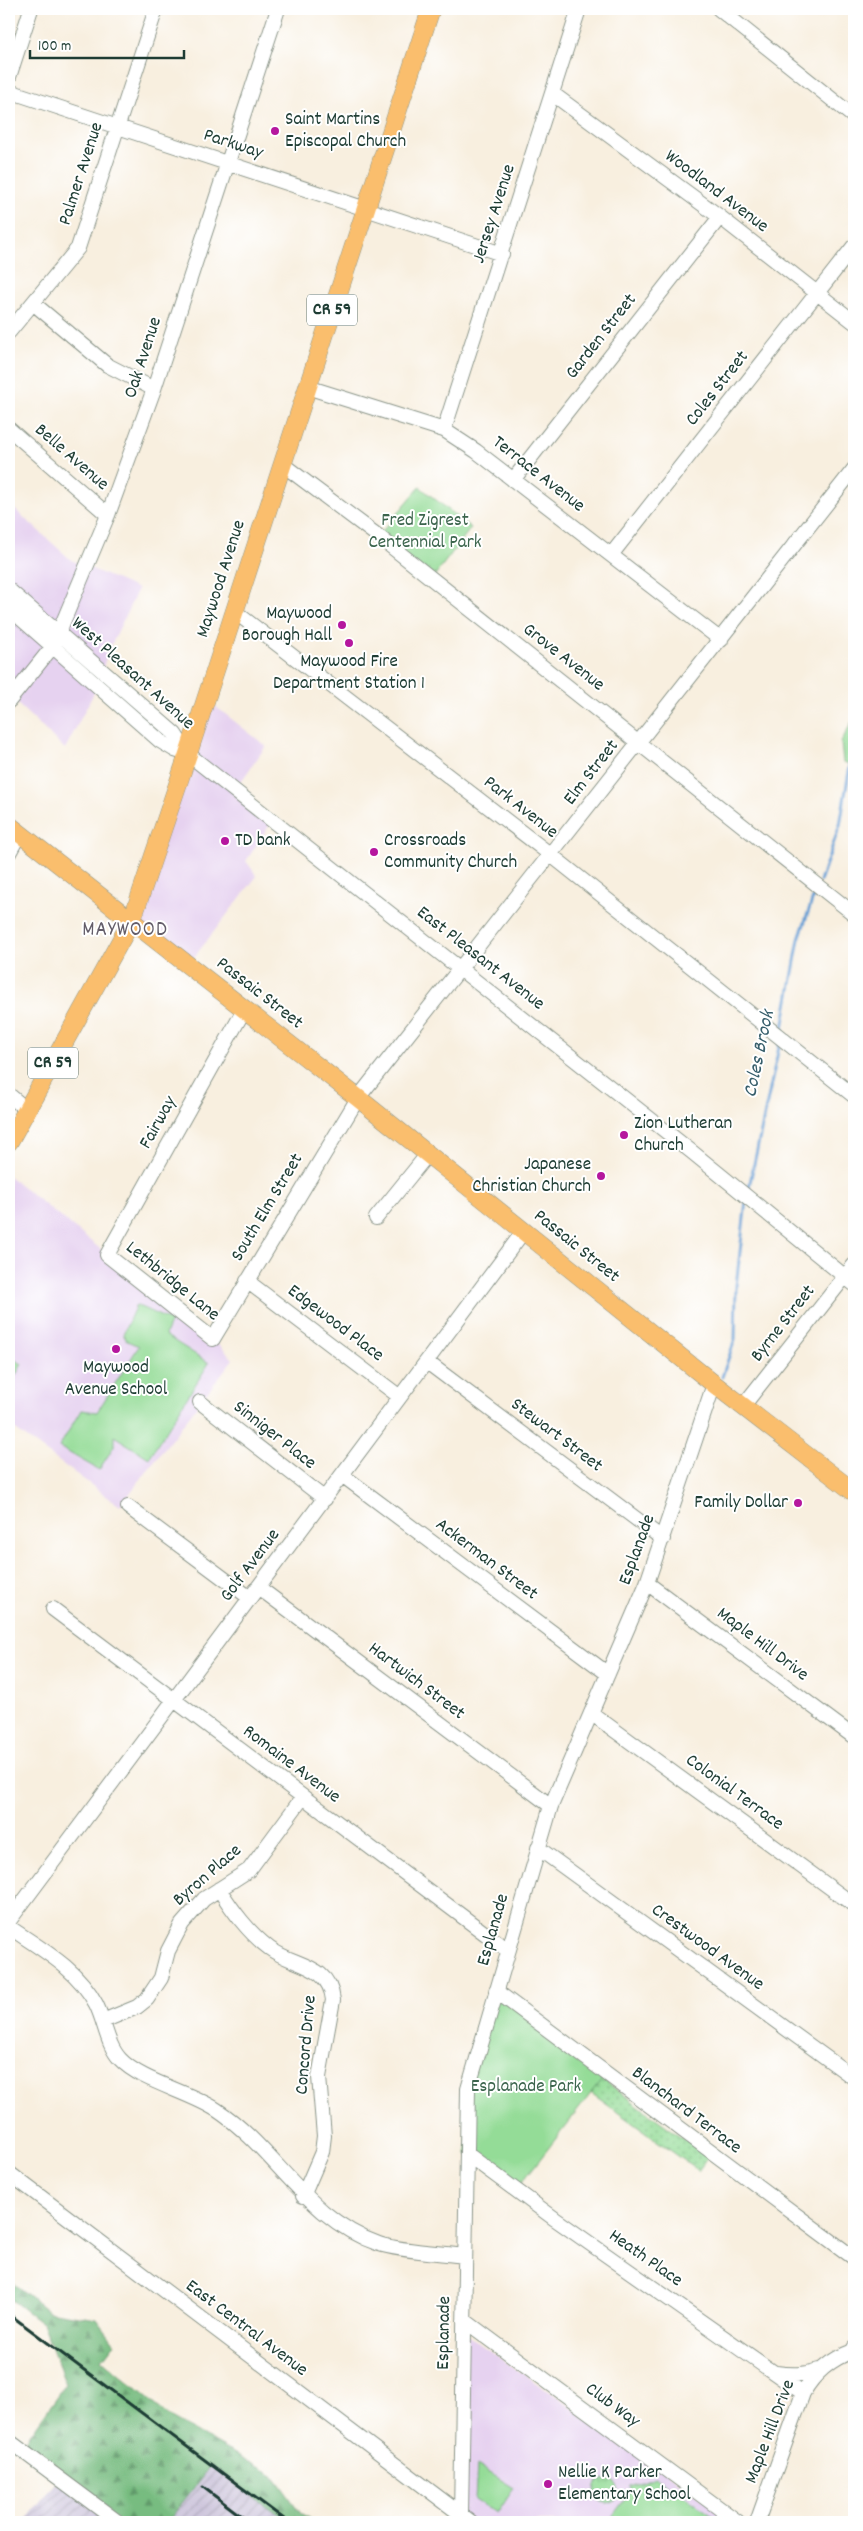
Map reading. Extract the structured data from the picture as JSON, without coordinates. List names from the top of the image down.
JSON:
{
  "streets": {
    "main road": ["CR 59", "Maywood Avenue", "Passaic Street"],
    "street": [
      "Parkway",
      "Palmer Avenue",
      "Woodland Avenue",
      "Jersey Avenue",
      "Garden Street",
      "Oak Avenue",
      "Coles Street",
      "Belle Avenue",
      "Terrace Avenue",
      "Grove Avenue",
      "West Pleasant Avenue",
      "Elm Street",
      "Park Avenue",
      "East Pleasant Avenue",
      "Fairway",
      "South Elm Street",
      "Lethbridge Lane",
      "Edgewood Place",
      "Byrne Street",
      "Sinniger Place",
      "Stewart Street",
      "Esplanade",
      "Ackerman Street",
      "Golf Avenue",
      "Maple Hill Drive",
      "Hartwich Street",
      "Romaine Avenue",
      "Colonial Terrace",
      "Byron Place",
      "Crestwood Avenue",
      "Concord Drive",
      "Blanchard Terrace",
      "Heath Place",
      "East Central Avenue",
      "Club Way"
    ]
  },
  "crossings": [
    ["Parkway", "Palmer Avenue"],
    ["Parkway", "Jersey Avenue"],
    ["Parkway", "Oak Avenue"],
    ["Parkway", "Maywood Avenue"],
    ["Woodland Avenue", "Jersey Avenue"],
    ["Woodland Avenue", "Garden Street"],
    ["Woodland Avenue", "Coles Street"],
    ["Jersey Avenue", "Terrace Avenue"],
    ["Garden Street", "Terrace Avenue"],
    ["Oak Avenue", "Belle Avenue"],
    ["Oak Avenue", "West Pleasant Avenue"],
    ["Coles Street", "Terrace Avenue"],
    ["Terrace Avenue", "Maywood Avenue"],
    ["Terrace Avenue", "Elm Street"],
    ["Maywood Avenue", "Grove Avenue"],
    ["Maywood Avenue", "West Pleasant Avenue"],
    ["Maywood Avenue", "Park Avenue"],
    ["Maywood Avenue", "East Pleasant Avenue"],
    ["Maywood Avenue", "Passaic Street"],
    ["Grove Avenue", "Elm Street"],
    ["West Pleasant Avenue", "East Pleasant Avenue"],
    ["Elm Street", "Park Avenue"],
    ["Elm Street", "East Pleasant Avenue"],
    ["Elm Street", "Passaic Street"],
    ["Elm Street", "South Elm Street"],
    ["East Pleasant Avenue", "Byrne Street"],
    ["Passaic Street", "Fairway"],
    ["Passaic Street", "South Elm Street"],
    ["Passaic Street", "Byrne Street"],
    ["Passaic Street", "Esplanade"],
    ["Passaic Street", "Golf Avenue"],
    ["Fairway", "Lethbridge Lane"],
    ["South Elm Street", "Lethbridge Lane"],
    ["South Elm Street", "Edgewood Place"],
    ["Edgewood Place", "Golf Avenue"],
    ["Sinniger Place", "Golf Avenue"],
    ["Stewart Street", "Esplanade"],
    ["Stewart Street", "Golf Avenue"],
    ["Esplanade", "Ackerman Street"],
    ["Esplanade", "Maple Hill Drive"],
    ["Esplanade", "Hartwich Street"],
    ["Esplanade", "Romaine Avenue"],
    ["Esplanade", "Colonial Terrace"],
    ["Esplanade", "Crestwood Avenue"],
    ["Esplanade", "Blanchard Terrace"],
    ["Esplanade", "Heath Place"],
    ["Esplanade", "East Central Avenue"],
    ["Esplanade", "Club Way"],
    ["Ackerman Street", "Golf Avenue"],
    ["Golf Avenue", "Hartwich Street"],
    ["Golf Avenue", "Romaine Avenue"],
    ["Maple Hill Drive", "Heath Place"],
    ["Romaine Avenue", "Byron Place"],
    ["Byron Place", "Concord Drive"]
  ],
  "districts": ["MAYWOOD"],
  "water": ["Coles Brook"],
  "parks": ["Fred Zigrest Centennial Park", "Esplanade Park"],
  "places": [
    "Saint Martins Episcopal Church",
    "Maywood Borough Hall",
    "Maywood Fire Department Station 1",
    "TD bank",
    "Crossroads Community Church",
    "Zion Lutheran Church",
    "Japanese Christian Church",
    "Maywood Avenue School",
    "Family Dollar",
    "Nellie K Parker Elementary School"
  ],
  "scale_bar": "100 m"
}
